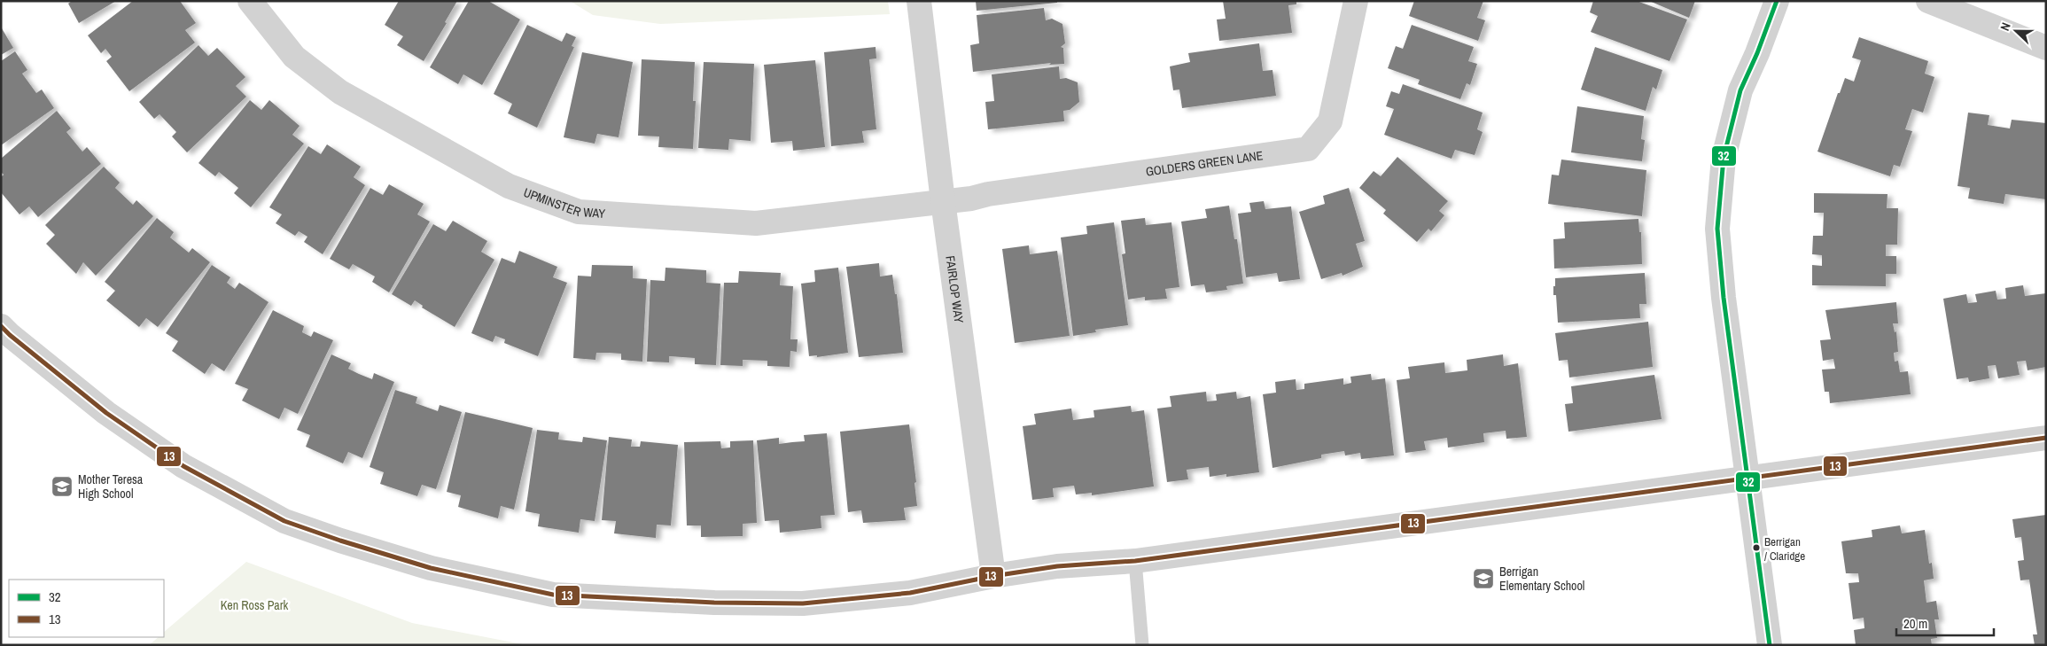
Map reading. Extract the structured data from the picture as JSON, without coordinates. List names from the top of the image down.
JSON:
{
  "streets": {
    "street": ["GOLDERS GREEN LANE", "UPMINSTER WAY", "FAIRLOP WAY"]
  },
  "crossings": [
    ["GOLDERS GREEN LANE", "UPMINSTER WAY"],
    ["GOLDERS GREEN LANE", "FAIRLOP WAY"],
    ["UPMINSTER WAY", "FAIRLOP WAY"]
  ],
  "parks": ["Ken Ross Park"],
  "places": {
    "school or university": ["Mother Teresa High School", "Berrigan Elementary School"],
    "other": ["Berrigan / Claridge"]
  },
  "lines": ["transit line 32", "transit line 13"],
  "legend": ["32", "13"],
  "scale_bar": "20 m",
  "north": "left"
}
